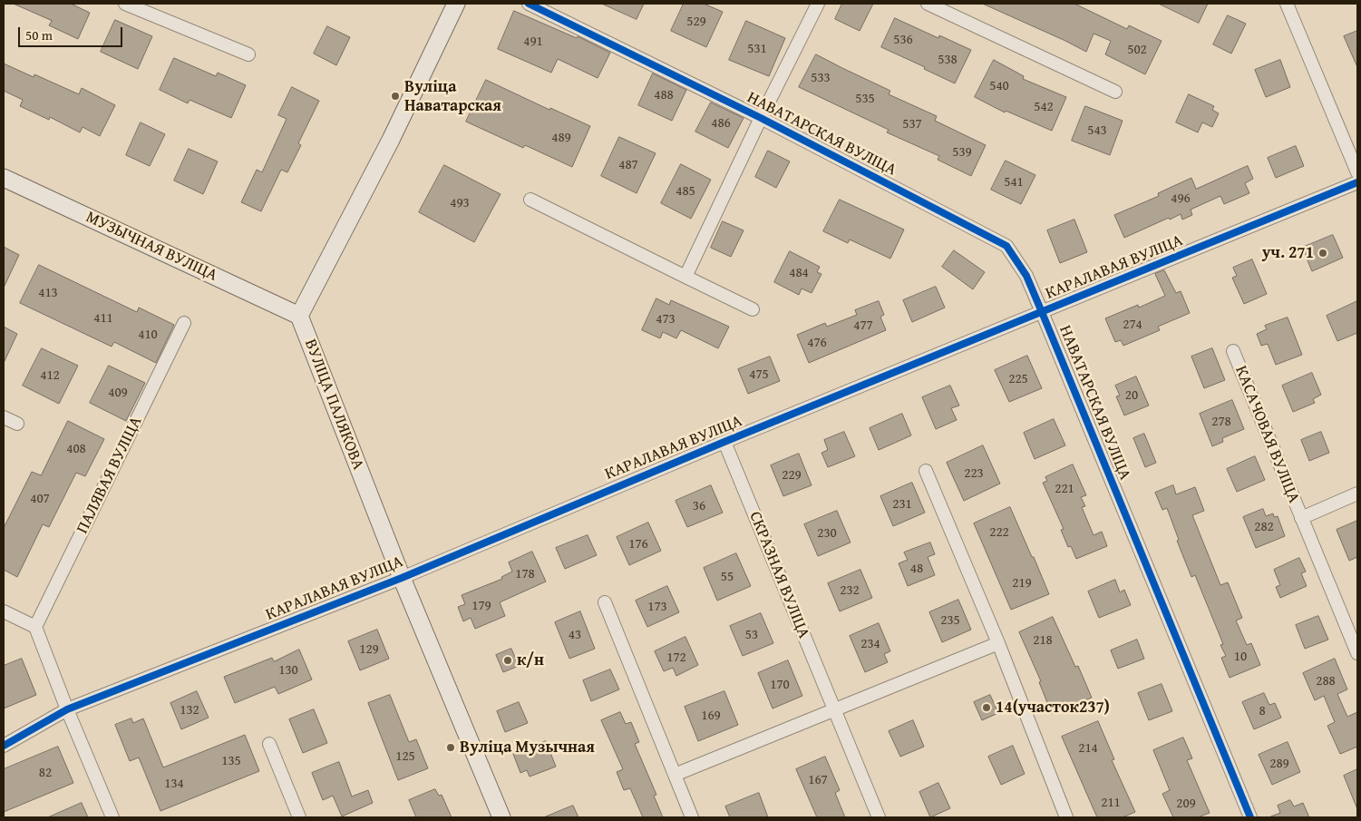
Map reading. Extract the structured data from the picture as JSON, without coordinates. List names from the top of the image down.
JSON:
{
  "streets": {
    "street": [
      "НАВАТАРСКАЯ ВУЛІЦА",
      "МУЗЫЧНАЯ ВУЛІЦА",
      "КАРАЛАВАЯ ВУЛІЦА",
      "ВУЛІЦА ПАЛЯКОВА",
      "КАСАЧОВАЯ ВУЛІЦА",
      "ПАЛЯВАЯ ВУЛІЦА",
      "СКРАЗНАЯ ВУЛІЦА"
    ]
  },
  "crossings": [
    ["НАВАТАРСКАЯ ВУЛІЦА", "КАРАЛАВАЯ ВУЛІЦА"],
    ["МУЗЫЧНАЯ ВУЛІЦА", "ВУЛІЦА ПАЛЯКОВА"],
    ["КАРАЛАВАЯ ВУЛІЦА", "ВУЛІЦА ПАЛЯКОВА"],
    ["КАРАЛАВАЯ ВУЛІЦА", "СКРАЗНАЯ ВУЛІЦА"]
  ],
  "places": [
    "Вуліца Наватарская",
    "уч. 271",
    "к/н",
    "14(участок237)",
    "Вуліца Музычная"
  ],
  "house_numbers": [
    "529",
    "536",
    "491",
    "531",
    "502",
    "538",
    "533",
    "540",
    "488",
    "535",
    "542",
    "486",
    "537",
    "543",
    "489",
    "539",
    "487",
    "541",
    "485",
    "496",
    "493",
    "484",
    "413",
    "411",
    "473",
    "274",
    "477",
    "410",
    "476",
    "475",
    "412",
    "225",
    "409",
    "20",
    "278",
    "408",
    "223",
    "229",
    "221",
    "407",
    "231",
    "36",
    "282",
    "222",
    "230",
    "176",
    "48",
    "178",
    "55",
    "219",
    "232",
    "179",
    "173",
    "235",
    "43",
    "53",
    "218",
    "234",
    "129",
    "10",
    "172",
    "130",
    "288",
    "170",
    "132",
    "8",
    "169",
    "214",
    "125",
    "135",
    "289",
    "82",
    "167",
    "134",
    "211",
    "209"
  ],
  "scale_bar": "50 m"
}
